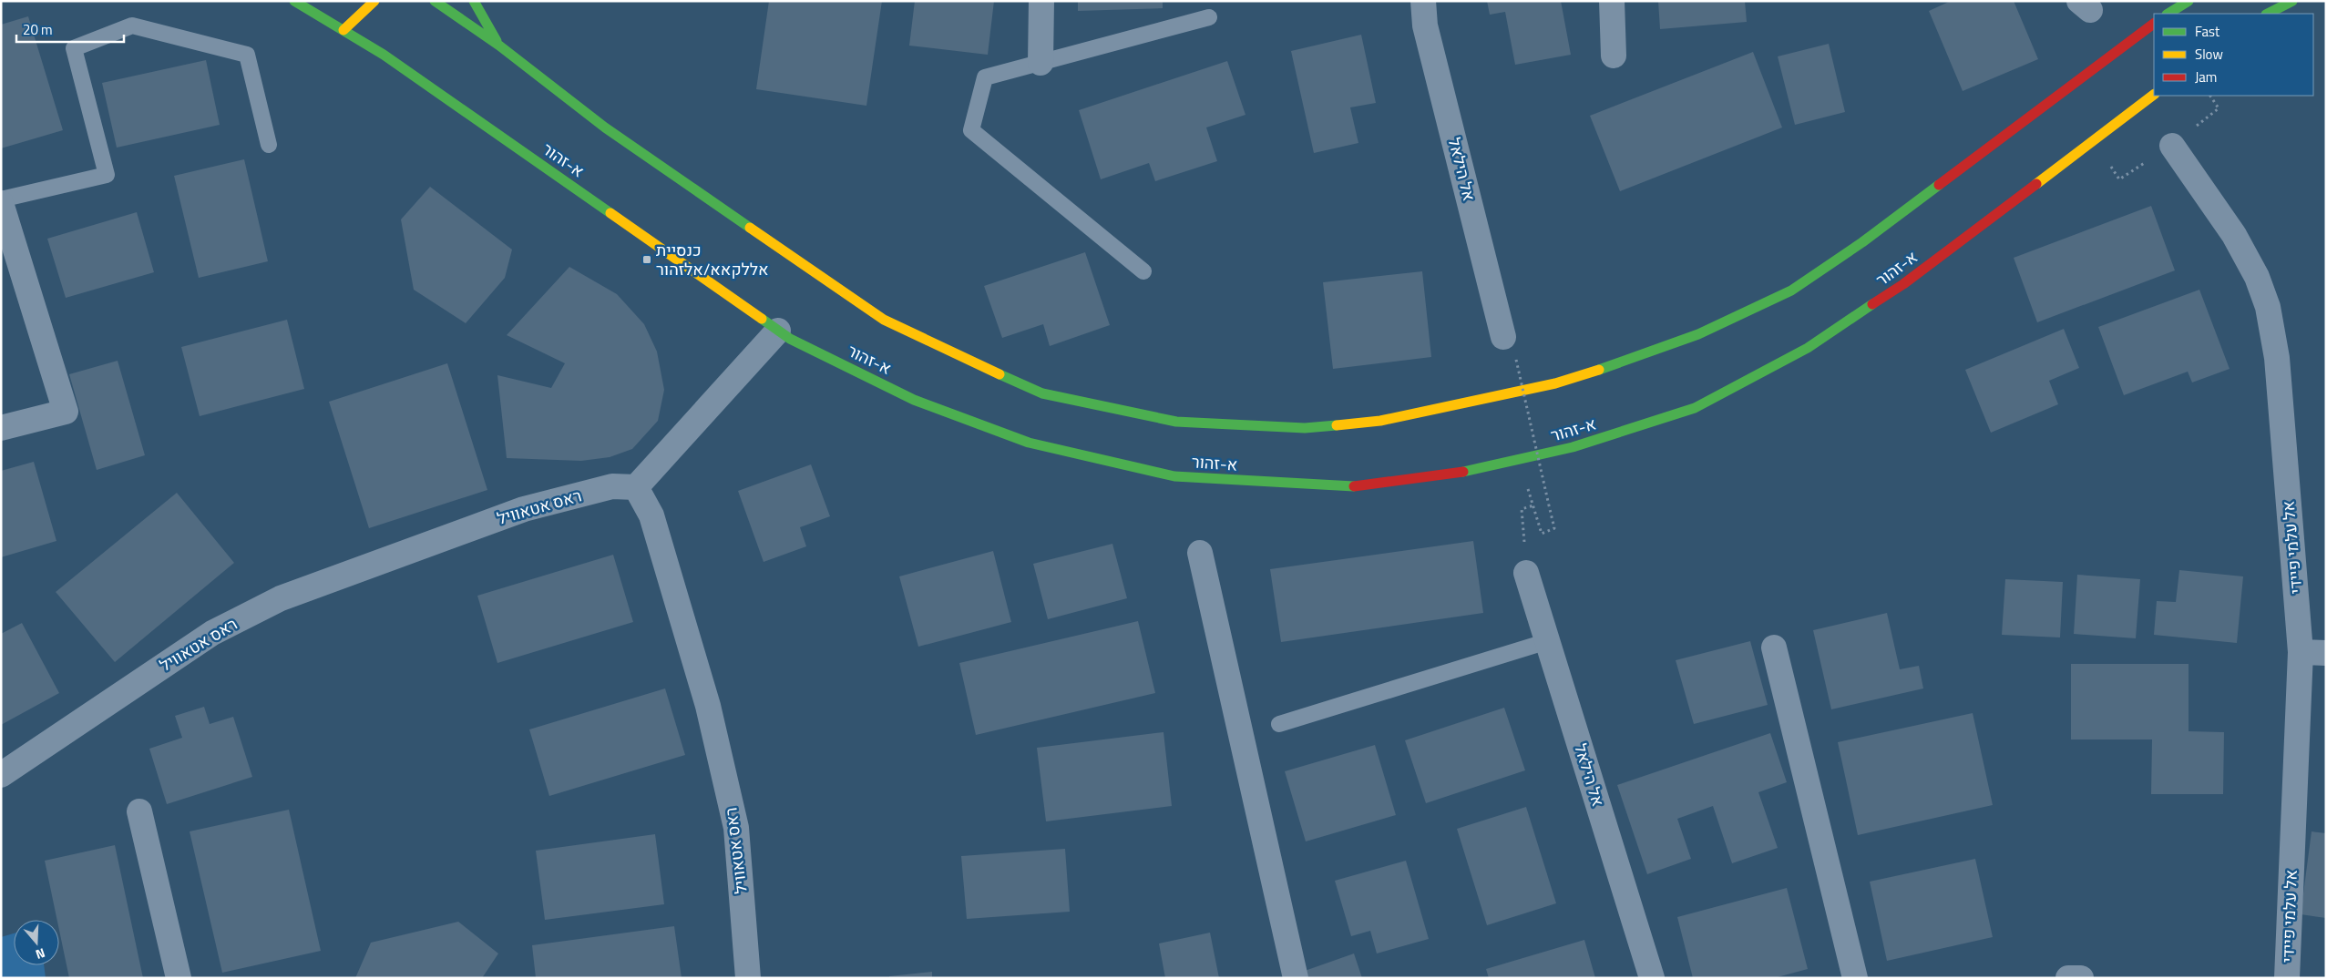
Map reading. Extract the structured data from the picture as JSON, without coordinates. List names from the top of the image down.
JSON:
{
  "streets": {
    "main road": ["א-זהור"],
    "street": ["אל הילאל", "ראס אטאוויל", "אל עלמי פיידי"]
  },
  "places": {
    "transit": ["כנסיית אללקאא/אלזהור"]
  },
  "legend": ["Fast", "Slow", "Jam"],
  "scale_bar": "20 m",
  "north": "bottom"
}
